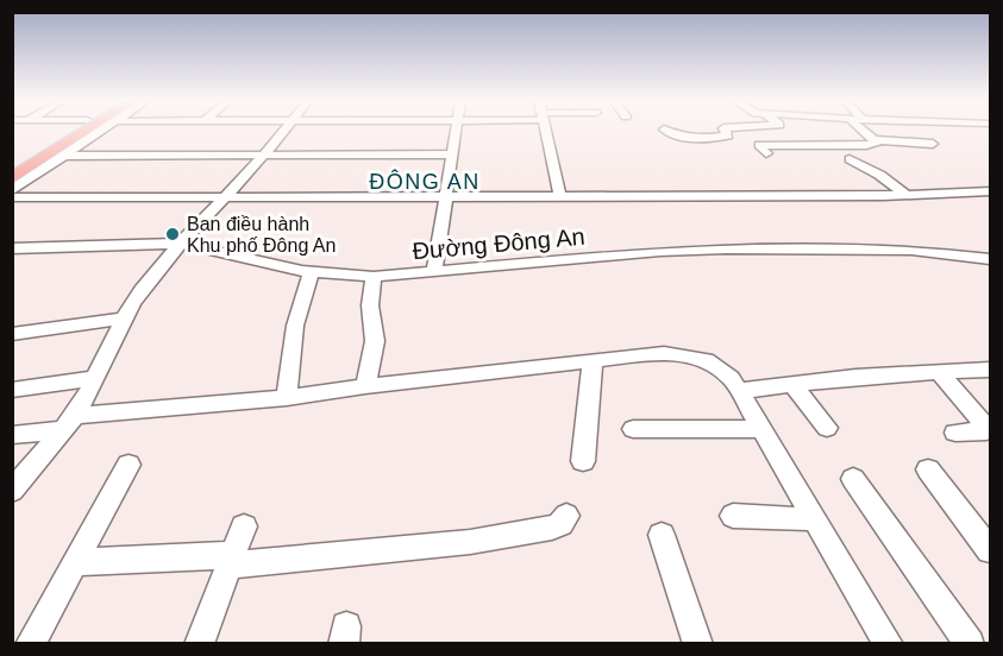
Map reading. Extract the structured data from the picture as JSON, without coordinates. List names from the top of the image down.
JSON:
{
  "streets": {
    "street": ["Đường Đông An"]
  },
  "districts": ["ĐÔNG AN"],
  "places": ["Ban điều hành Khu phố Đông An"]
}
